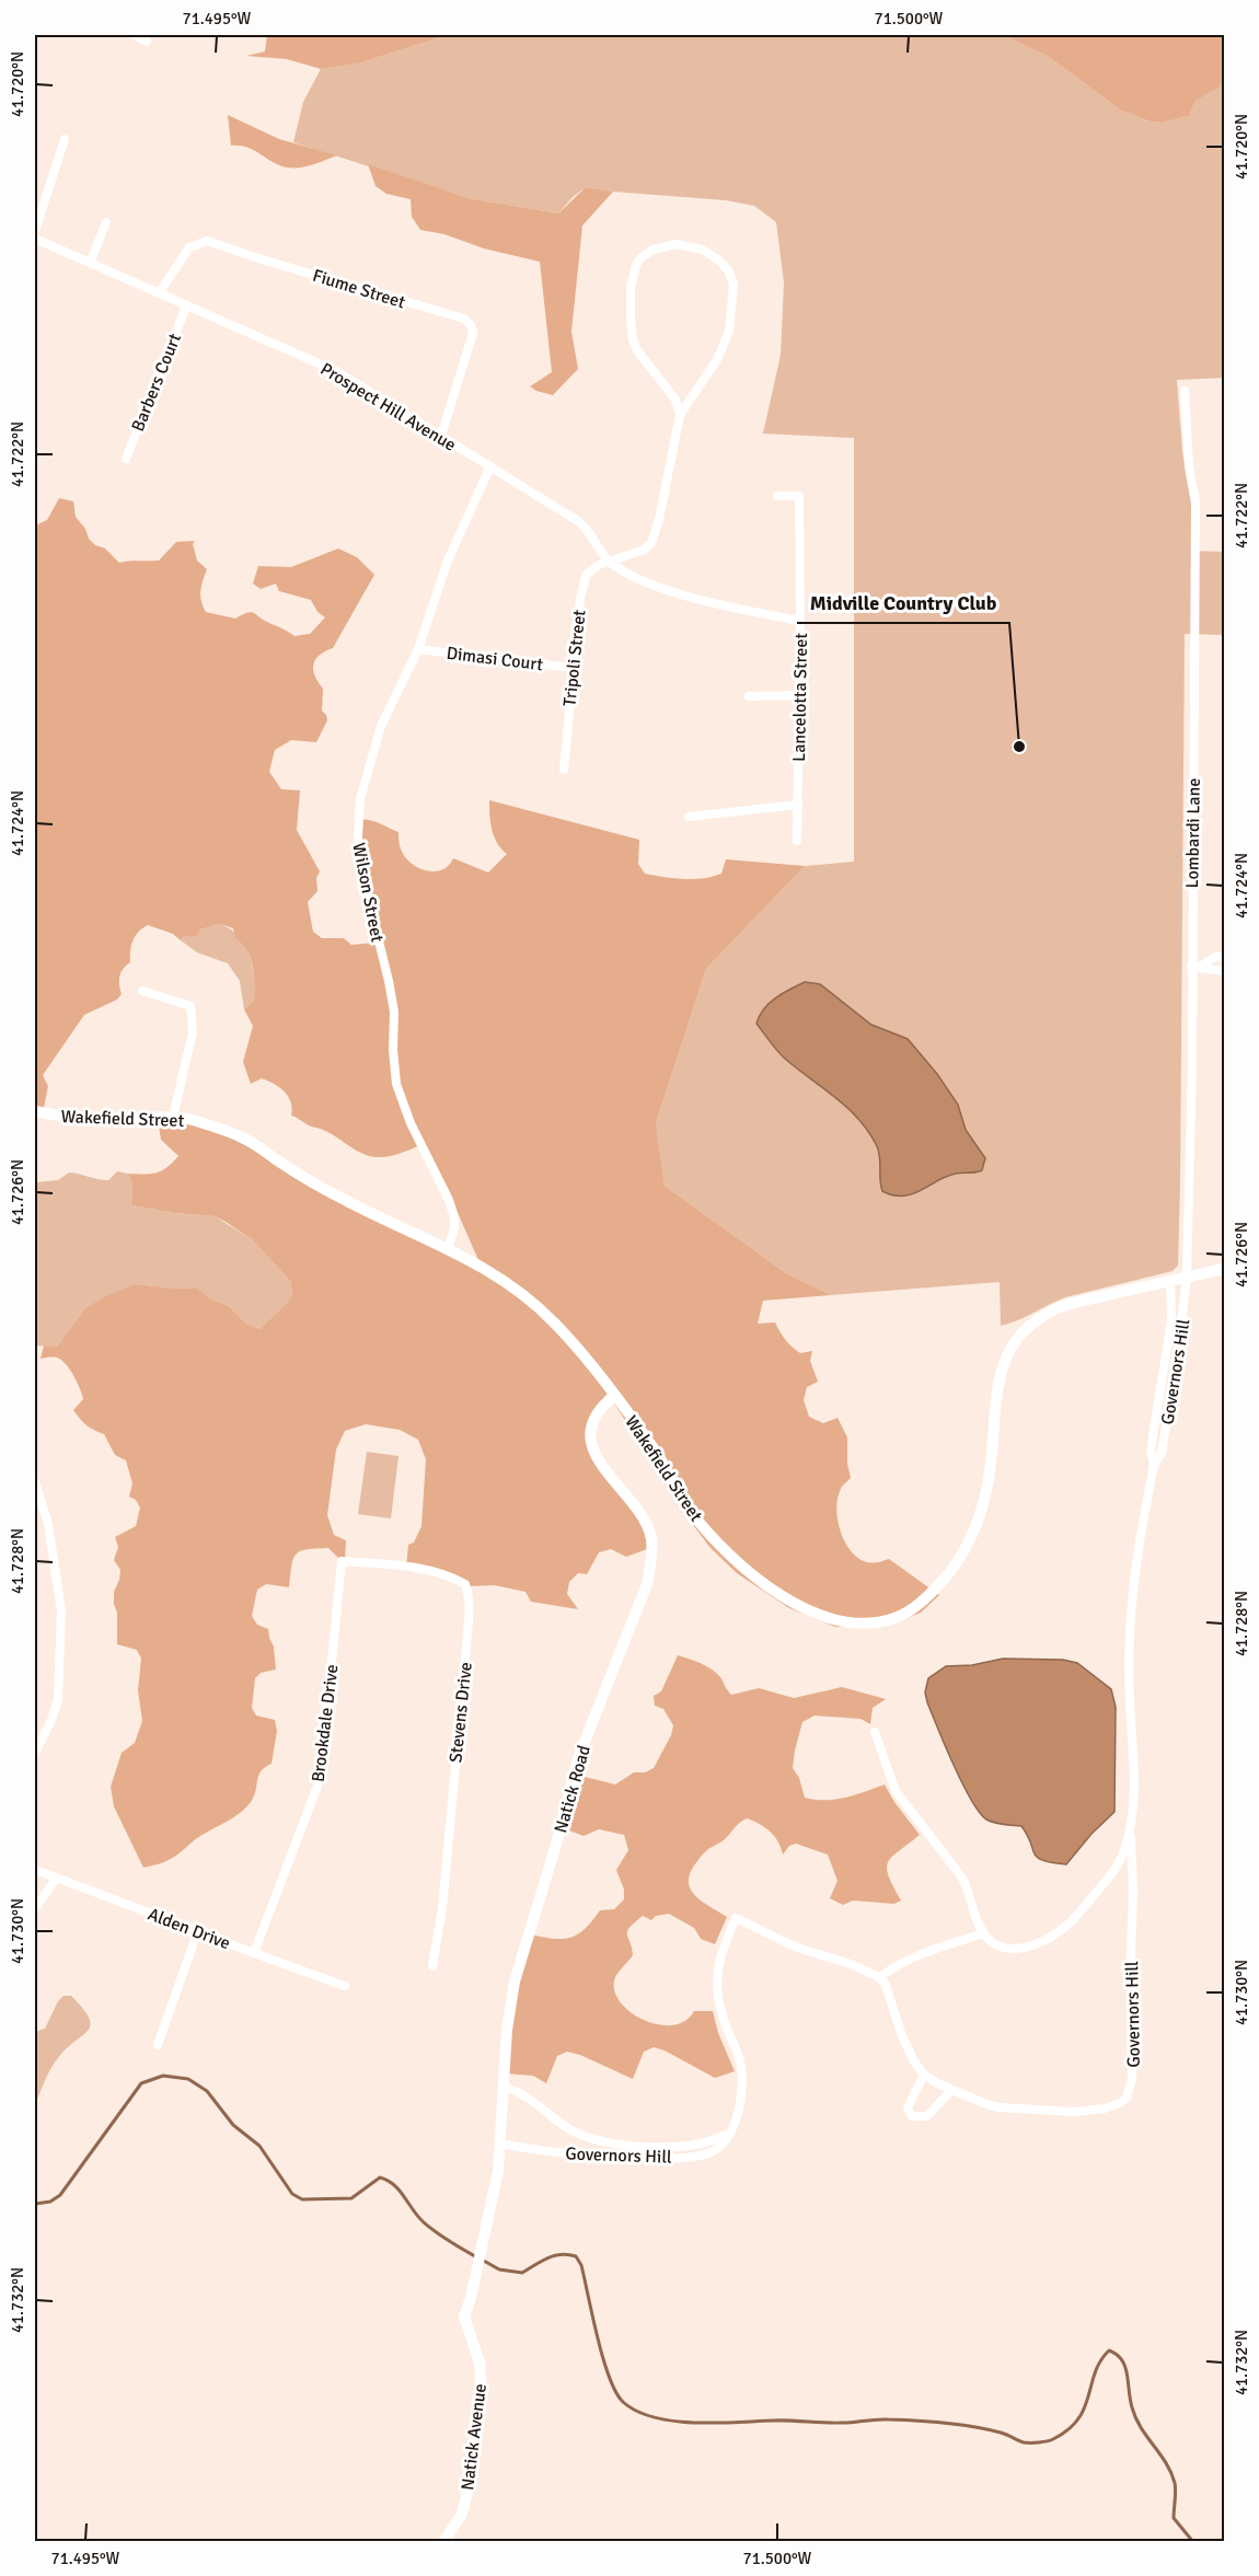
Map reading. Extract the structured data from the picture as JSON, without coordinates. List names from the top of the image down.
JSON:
{
  "streets": {
    "street": [
      "Fiume Street",
      "Barbers Court",
      "Prospect Hill Avenue",
      "Dimasi Court",
      "Tripoli Street",
      "Lancelotta Street",
      "Lombardi Lane",
      "Wilson Street",
      "Wakefield Street",
      "Governors Hill",
      "Stevens Drive",
      "Brookdale Drive",
      "Natick Road",
      "Alden Drive",
      "Natick Avenue"
    ]
  },
  "crossings": [
    ["Fiume Street", "Prospect Hill Avenue"],
    ["Barbers Court", "Prospect Hill Avenue"],
    ["Prospect Hill Avenue", "Tripoli Street"],
    ["Prospect Hill Avenue", "Wilson Street"],
    ["Dimasi Court", "Tripoli Street"],
    ["Dimasi Court", "Wilson Street"],
    ["Lombardi Lane", "Wakefield Street"],
    ["Lombardi Lane", "Governors Hill"],
    ["Wilson Street", "Wakefield Street"],
    ["Wakefield Street", "Governors Hill"],
    ["Wakefield Street", "Natick Road"],
    ["Governors Hill", "Natick Road"],
    ["Stevens Drive", "Brookdale Drive"],
    ["Brookdale Drive", "Alden Drive"],
    ["Natick Road", "Natick Avenue"]
  ],
  "places": ["Midville Country Club"],
  "coordinates": [
    "71.495°W",
    "71.500°W",
    "41.720°N",
    "41.722°N",
    "41.724°N",
    "41.726°N",
    "41.728°N",
    "41.730°N",
    "41.732°N"
  ]
}
